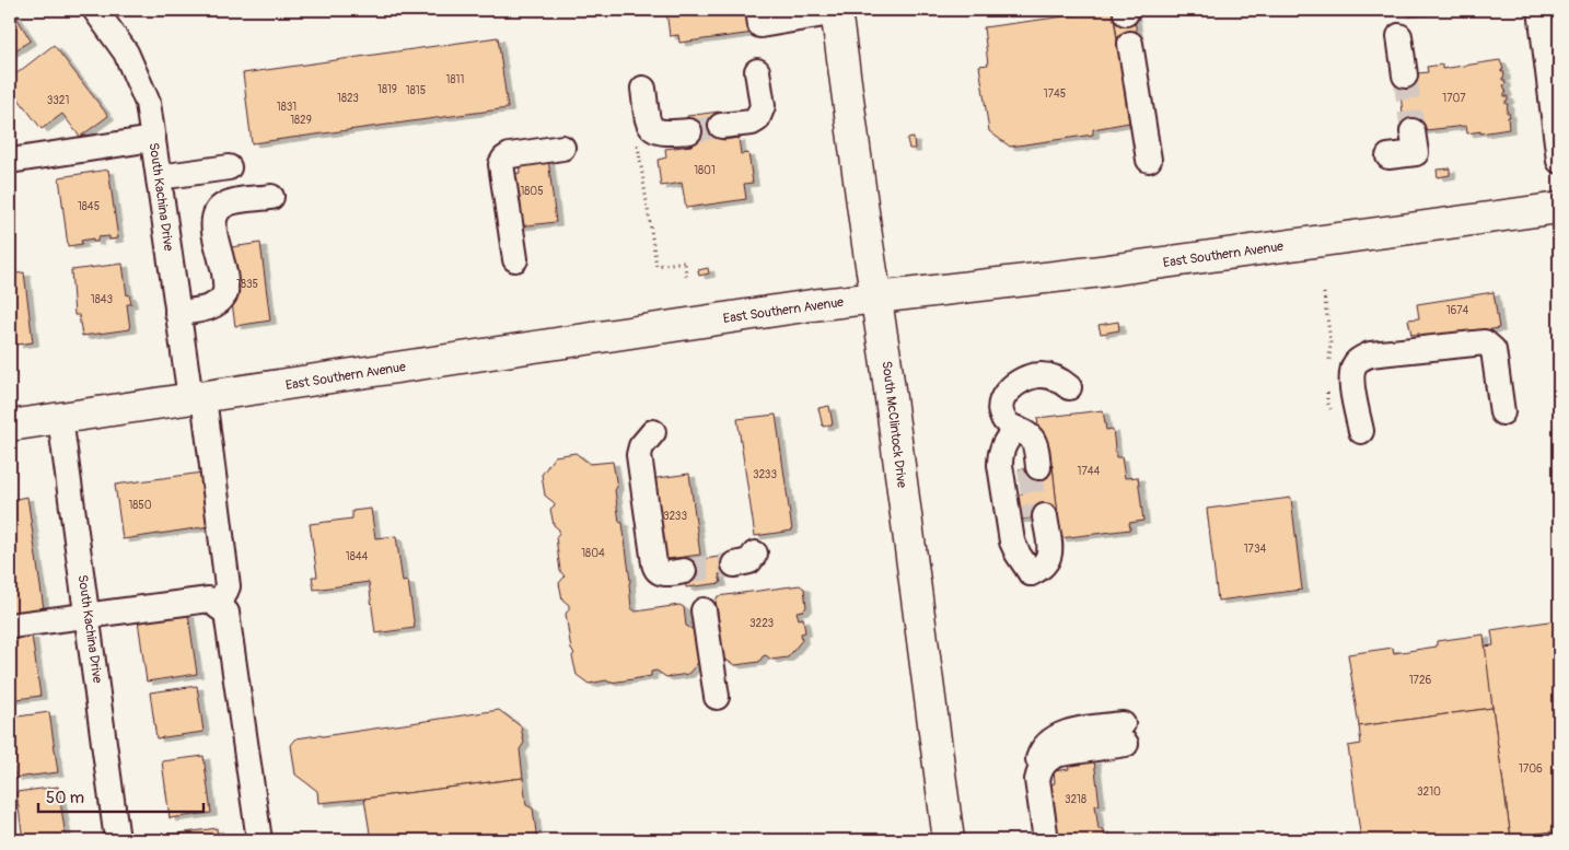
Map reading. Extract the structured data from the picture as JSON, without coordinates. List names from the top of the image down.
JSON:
{
  "streets": {
    "main road": ["East Southern Avenue", "South McClintock Drive"],
    "street": ["South Kachina Drive"]
  },
  "crossings": [
    ["South Kachina Drive", "East Southern Avenue"],
    ["East Southern Avenue", "South McClintock Drive"]
  ],
  "house_numbers": [
    "1811",
    "1819",
    "1815",
    "1745",
    "1823",
    "1707",
    "3321",
    "1831",
    "1829",
    "1801",
    "1805",
    "1845",
    "1835",
    "1843",
    "1674",
    "1744",
    "3233",
    "1850",
    "3233",
    "1734",
    "1804",
    "1844",
    "3223",
    "1726",
    "1706",
    "3210",
    "3218"
  ],
  "scale_bar": "50 m"
}
